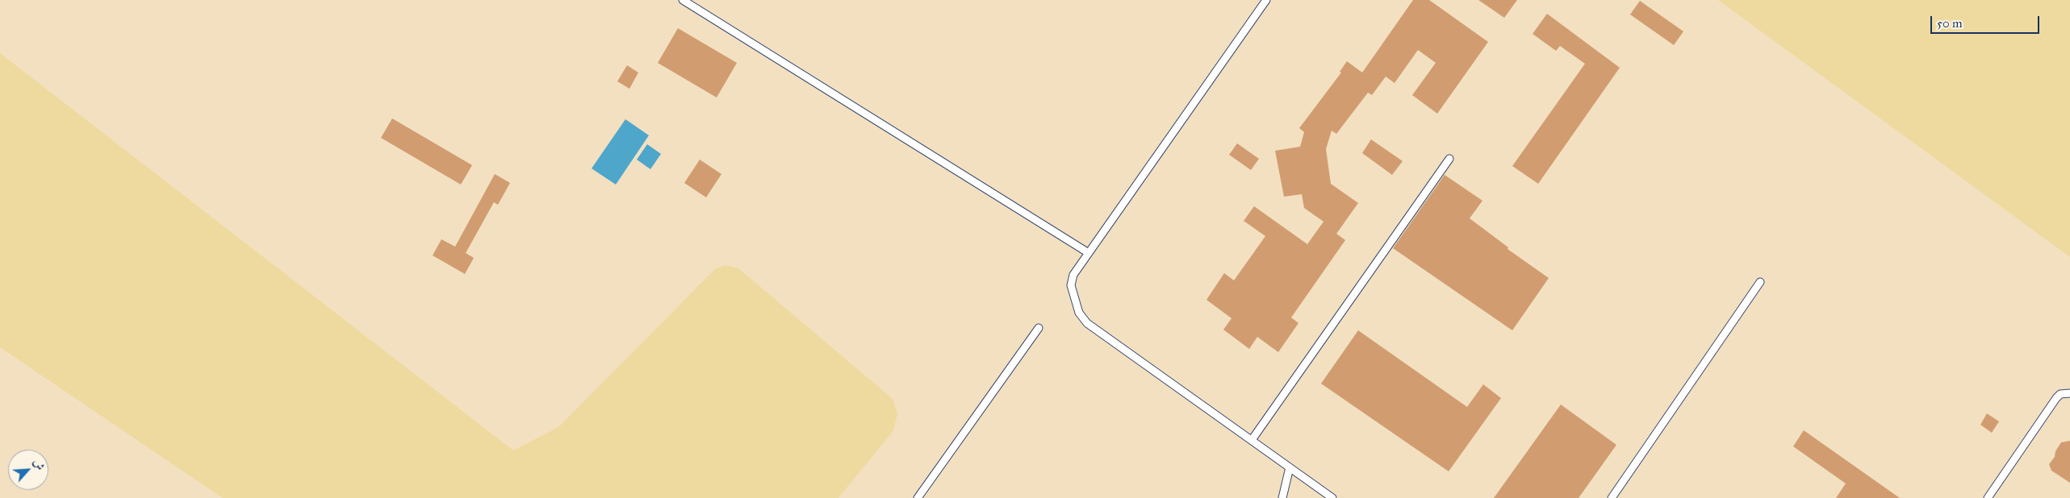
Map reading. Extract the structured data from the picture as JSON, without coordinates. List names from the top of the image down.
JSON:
{
  "scale_bar": "50 m",
  "north": "top right"
}
